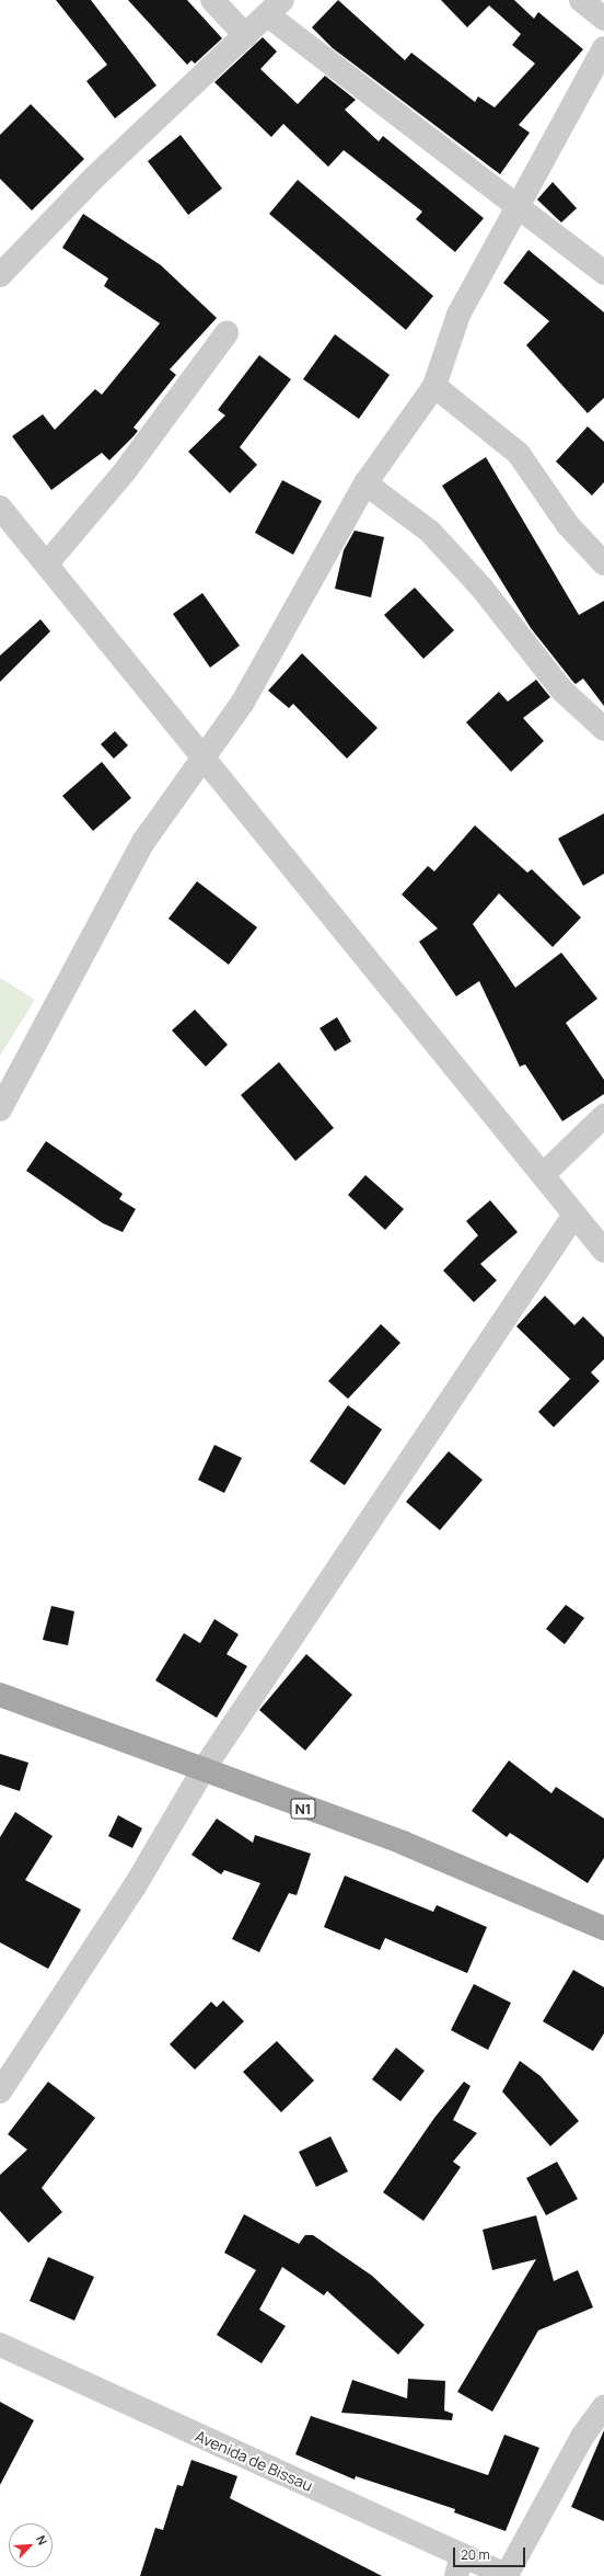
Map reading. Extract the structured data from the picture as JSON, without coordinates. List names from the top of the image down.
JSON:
{
  "streets": {
    "main road": ["N1"],
    "street": ["Avenida de Bissau"]
  },
  "scale_bar": "20 m",
  "north": "top right"
}
